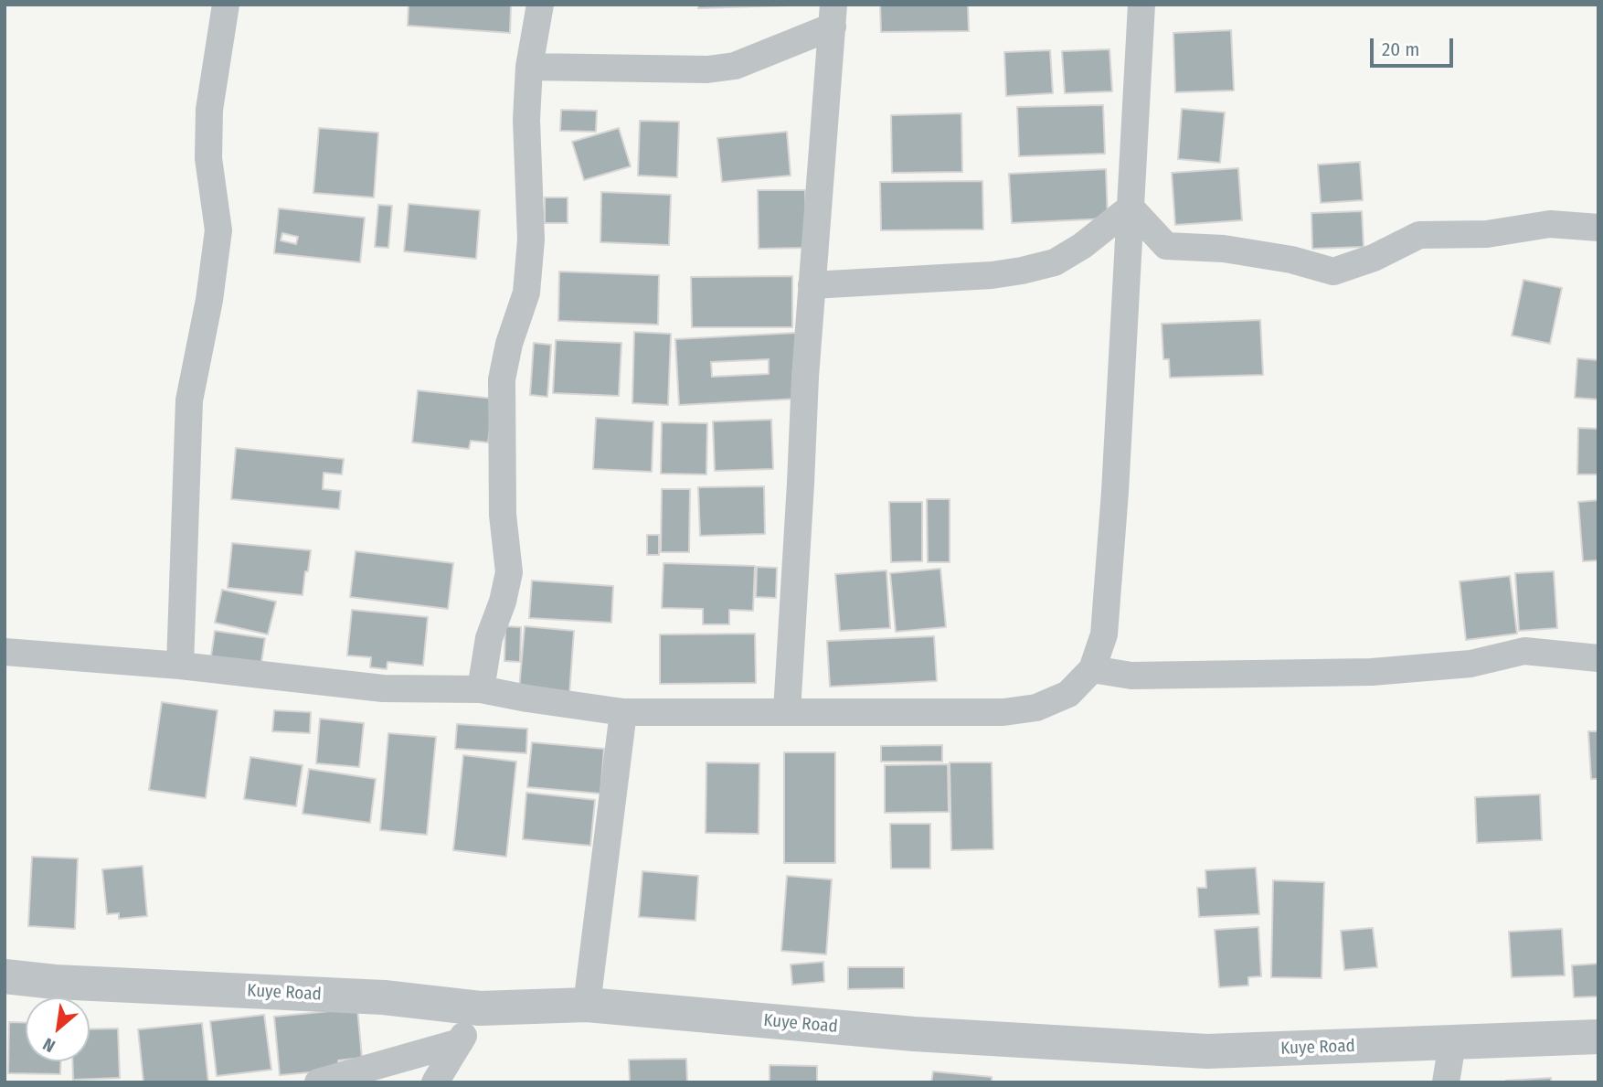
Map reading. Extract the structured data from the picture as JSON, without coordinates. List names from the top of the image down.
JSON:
{
  "streets": {
    "street": ["Kuye Road"]
  },
  "scale_bar": "20 m",
  "north": "bottom left"
}
